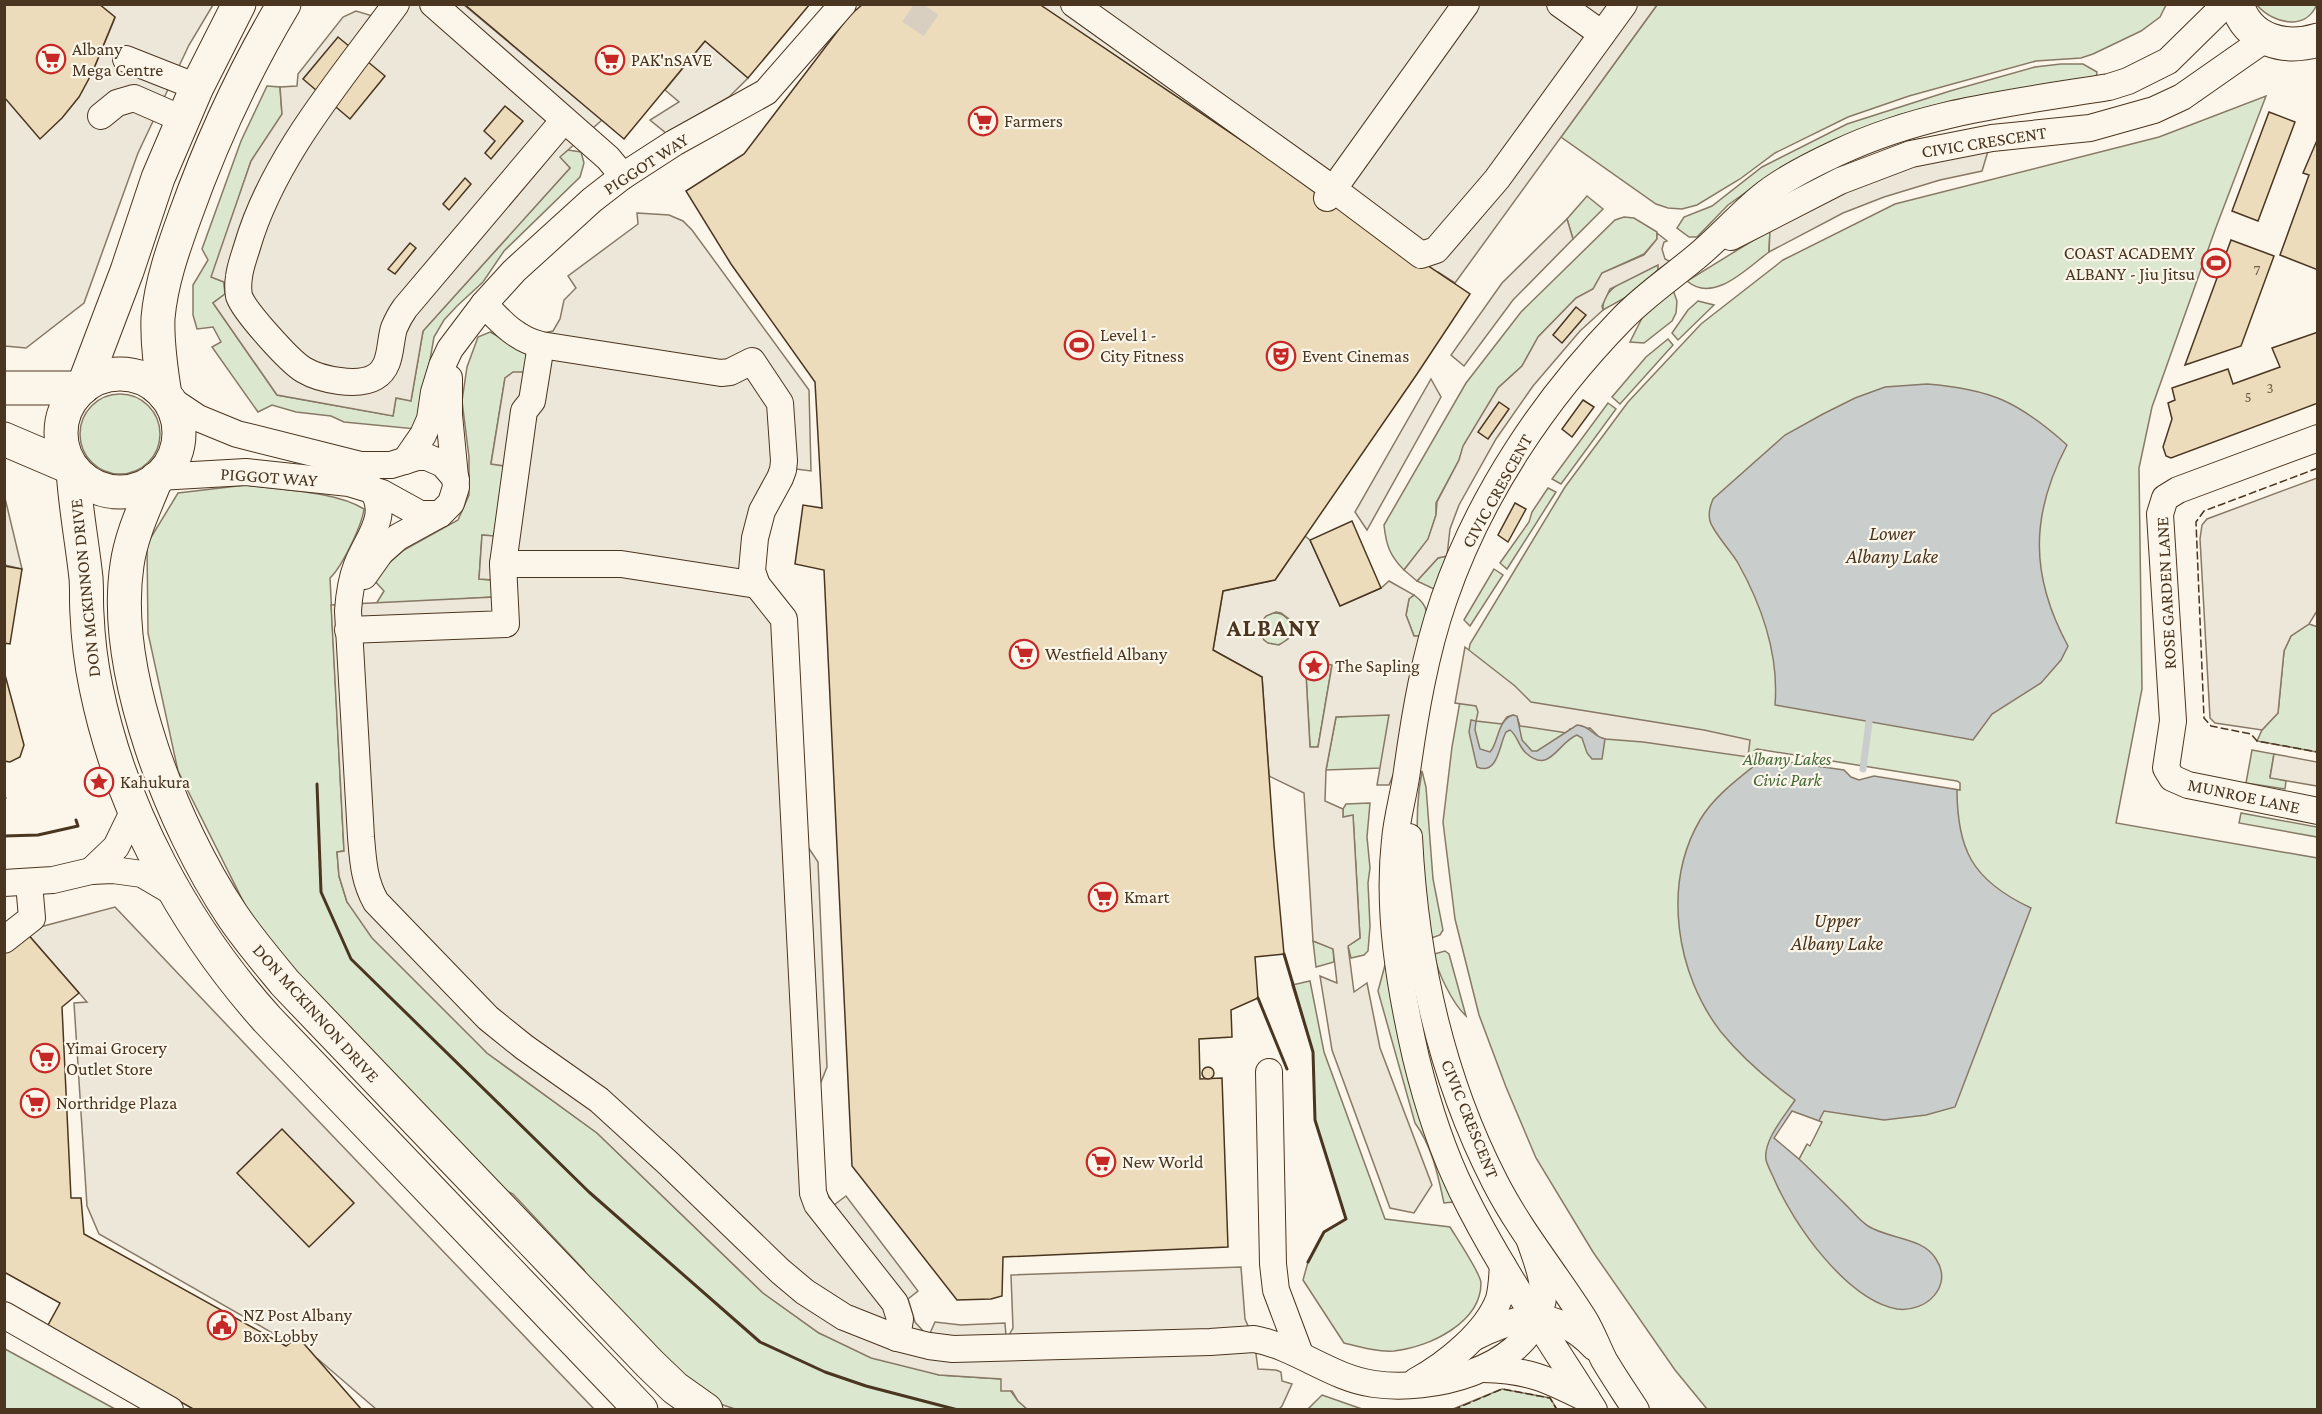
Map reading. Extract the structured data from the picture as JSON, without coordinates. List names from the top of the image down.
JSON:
{
  "streets": {
    "main road": ["DON MCKINNON DRIVE"],
    "street": [
      "CIVIC CRESCENT",
      "PIGGOT WAY",
      "ROSE GARDEN LANE",
      "MUNROE LANE"
    ]
  },
  "crossings": [
    ["PIGGOT WAY", "DON MCKINNON DRIVE"],
    ["ROSE GARDEN LANE", "MUNROE LANE"]
  ],
  "districts": ["ALBANY"],
  "water": ["Lower Albany Lake", "Upper Albany Lake"],
  "parks": ["Albany Lakes Civic Park"],
  "places": {
    "supermarket": [
      "Albany Mega Centre",
      "PAK'nSAVE",
      "Farmers",
      "Westfield Albany",
      "Kmart",
      "Yimai Grocery Outlet Store",
      "Northridge Plaza",
      "New World"
    ],
    "sports": ["COAST ACADEMY ALBANY - Jiu Jitsu", "Level 1 - City Fitness"],
    "theatre": ["Event Cinemas"],
    "place": ["The Sapling", "Kahukura"],
    "public building": ["NZ Post Albany Box Lobby"]
  },
  "house_numbers": ["7", "3", "5"]
}
